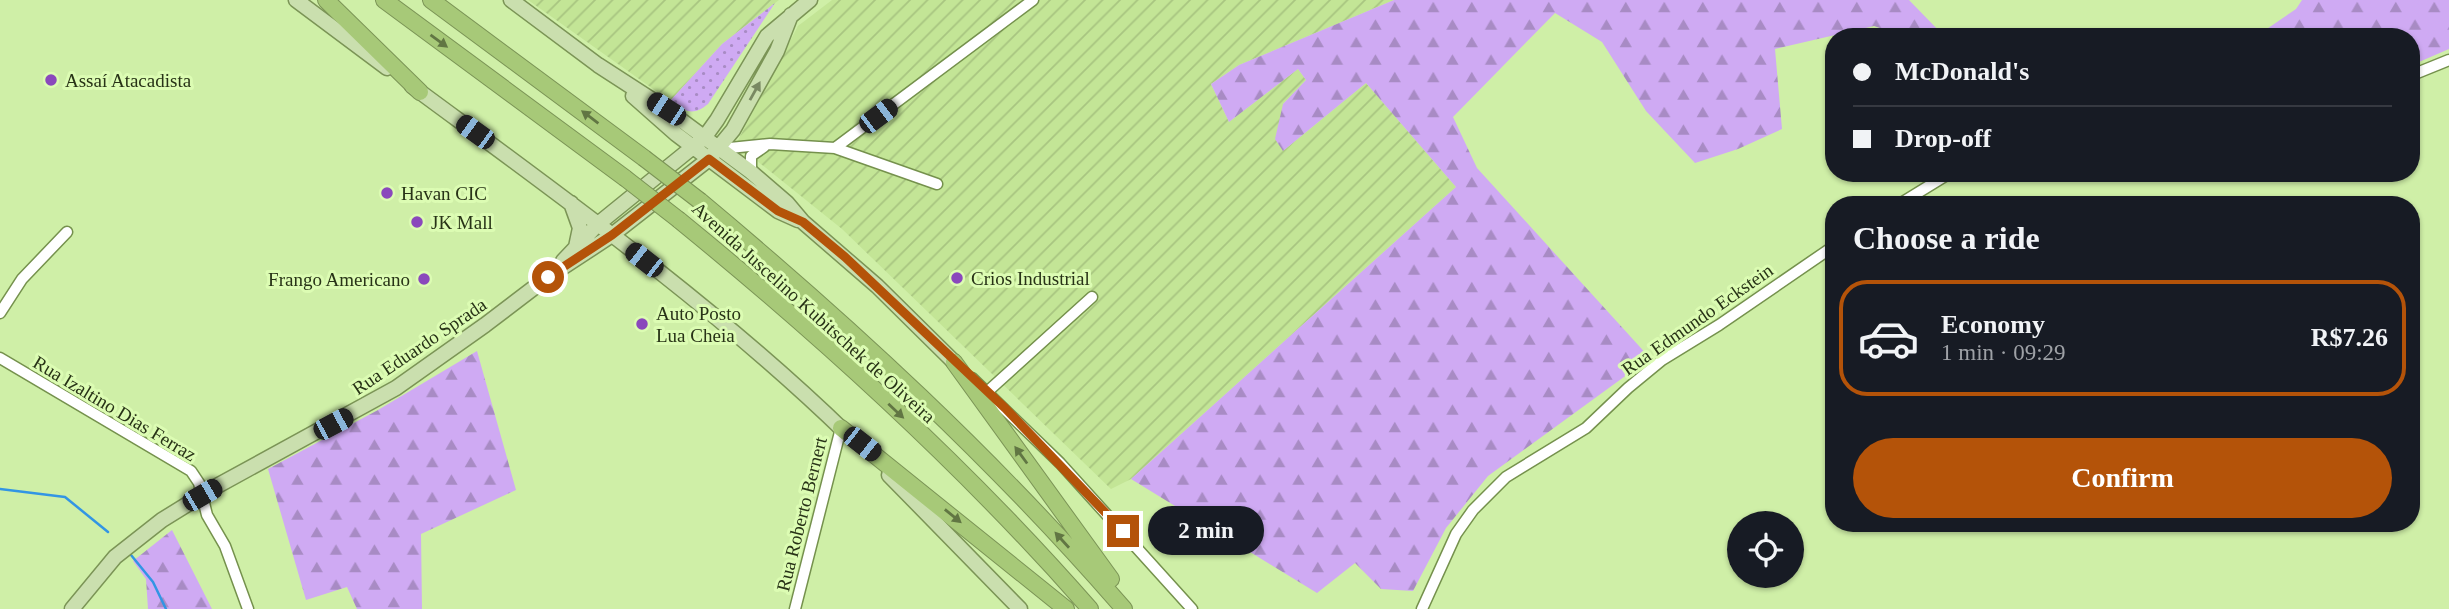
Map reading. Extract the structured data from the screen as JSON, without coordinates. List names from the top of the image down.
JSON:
{
  "streets": {
    "highway": ["Avenida Juscelino Kubitschek de Oliveira"],
    "main road": ["Rua Eduardo Sprada"],
    "street": ["Rua Edmundo Eckstein", "Rua Izaltino Dias Ferraz", "Rua Roberto Bernert"]
  },
  "crossings": [
    ["Rua Eduardo Sprada", "Rua Izaltino Dias Ferraz"]
  ],
  "places": [
    "Assaí Atacadista",
    "Havan CIC",
    "JK Mall",
    "Crios Industrial",
    "Frango Americano",
    "Auto Posto Lua Cheia"
  ],
  "page": {
    "banner": ["McDonald's", "Drop-off"],
    "heading": "Choose a ride",
    "list": [
      {
        "name": "Economy",
        "note": "1 min · 09:29",
        "value": "R$7.26"
      }
    ],
    "buttons": "Confirm",
    "bubble": "2 min"
  }
}
